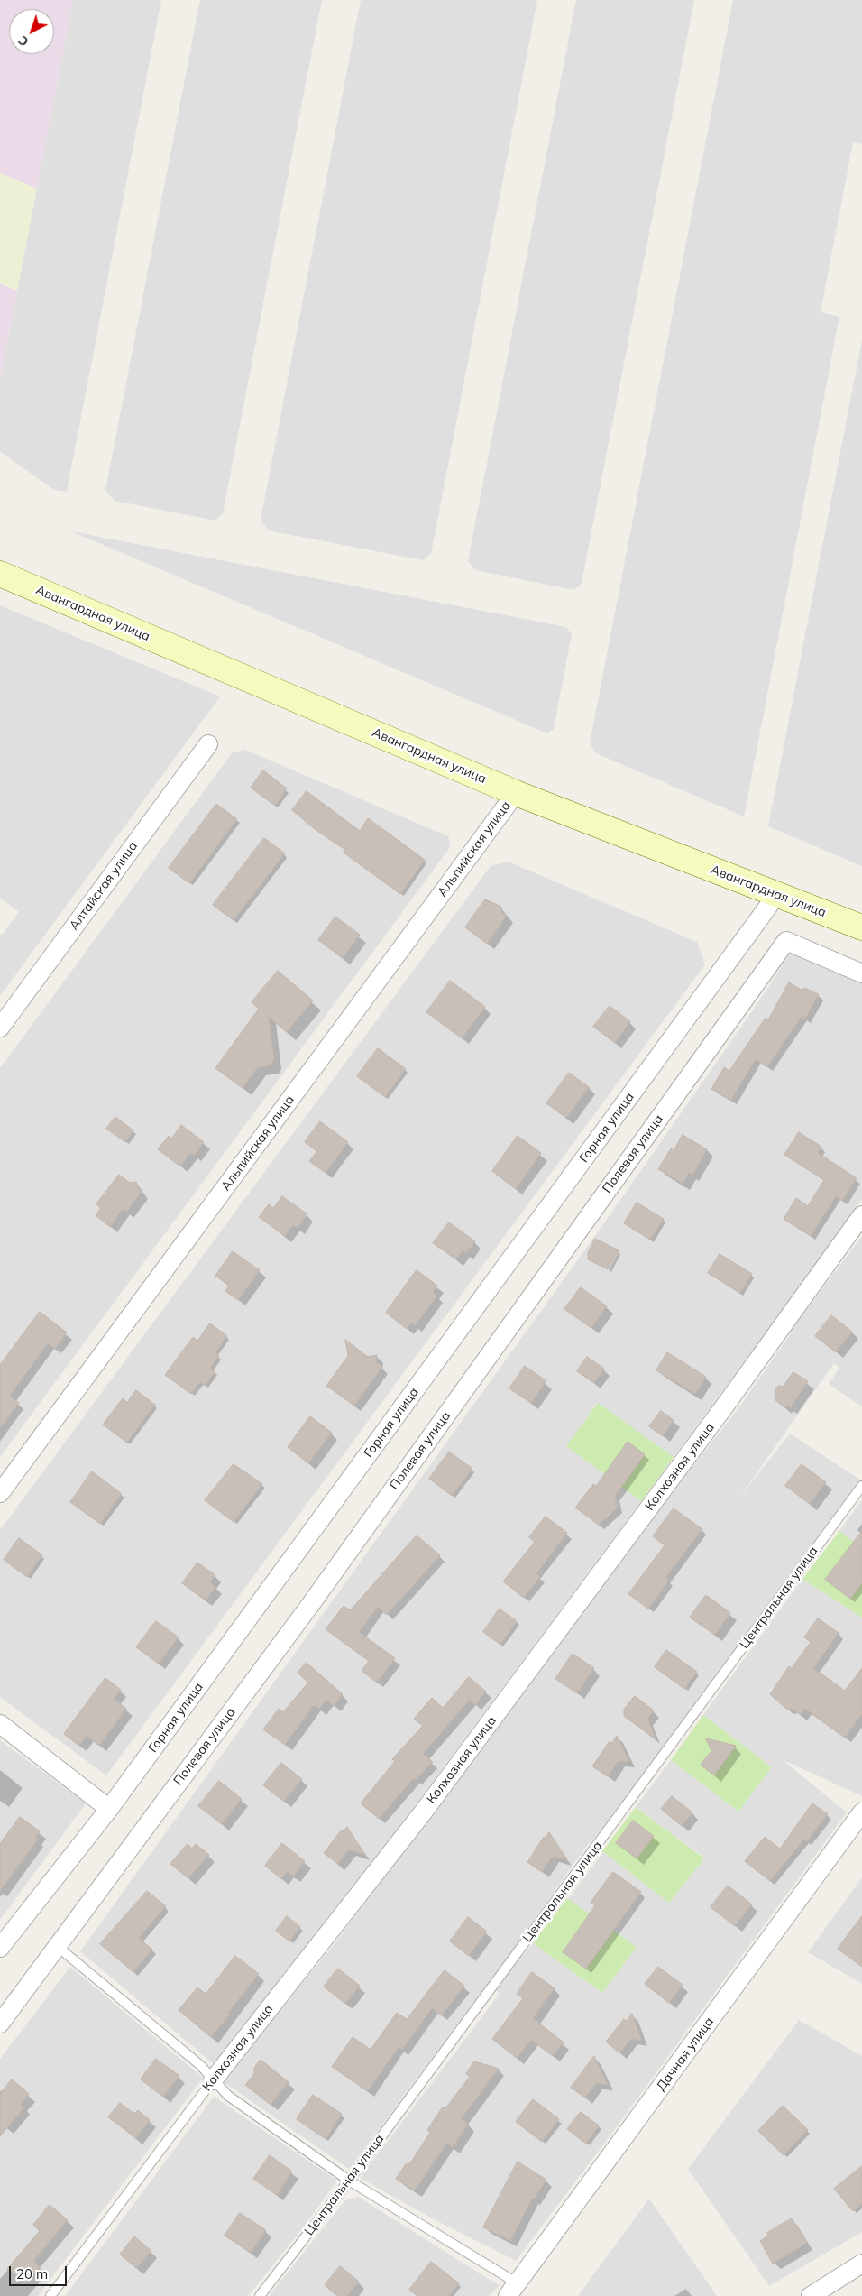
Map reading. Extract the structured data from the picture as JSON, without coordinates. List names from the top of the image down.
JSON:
{
  "streets": {
    "main road": ["Авангардная улица"],
    "street": [
      "Альпийская улица",
      "Алтайская улица",
      "Горная улица",
      "Полевая улица",
      "Колхозная улица",
      "Дачная улица"
    ],
    "lane": ["Центральная улица"]
  },
  "crossings": [
    ["Авангардная улица", "Альпийская улица"],
    ["Авангардная улица", "Горная улица"]
  ],
  "scale_bar": "20 m",
  "north": "bottom left"
}
